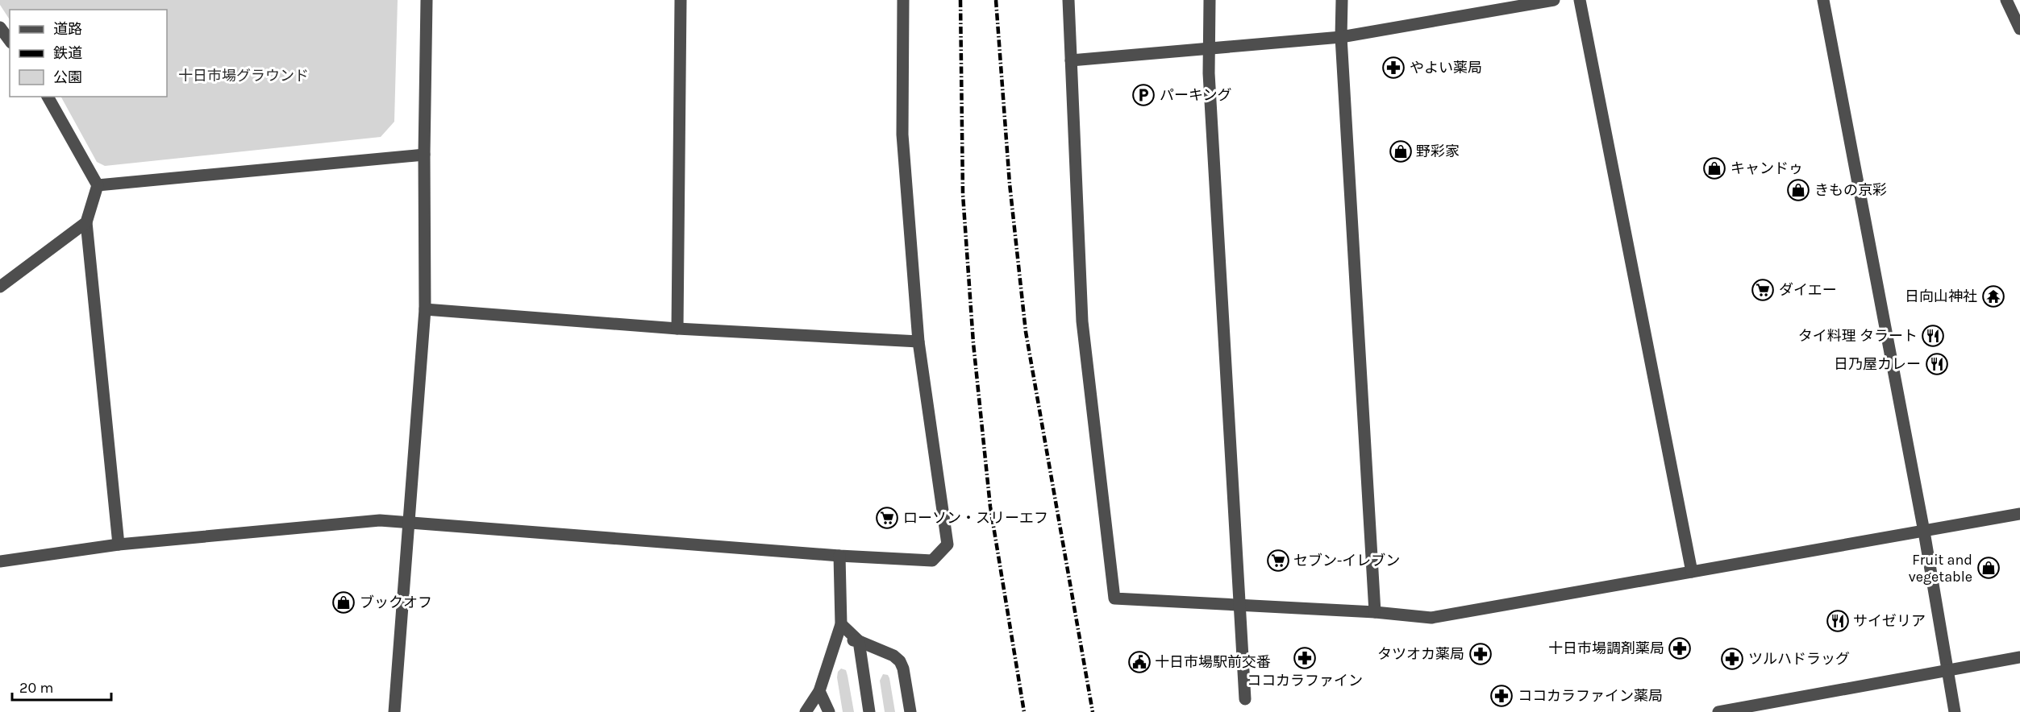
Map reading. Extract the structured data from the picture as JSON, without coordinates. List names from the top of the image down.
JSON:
{
  "parks": ["十日市場グラウンド"],
  "places": {
    "pharmacy": [
      "やよい薬局",
      "十日市場調剤薬局",
      "タツオカ薬局",
      "ココカラファイン",
      "ツルハドラッグ",
      "ココカラファイン薬局"
    ],
    "parking": ["パーキング"],
    "shop": [
      "野彩家",
      "キャンドゥ",
      "きもの京彩",
      "Fruit and vegetable",
      "ブックオフ"
    ],
    "supermarket": ["ダイエー", "ローソン・スリーエフ", "セブン-イレブン"],
    "temple": ["日向山神社"],
    "restaurant": ["タイ料理 タラート", "日乃屋カレー", "サイゼリア"],
    "public building": ["十日市場駅前交番"]
  },
  "legend": ["道路", "鉄道", "公園"],
  "scale_bar": "20 m"
}
